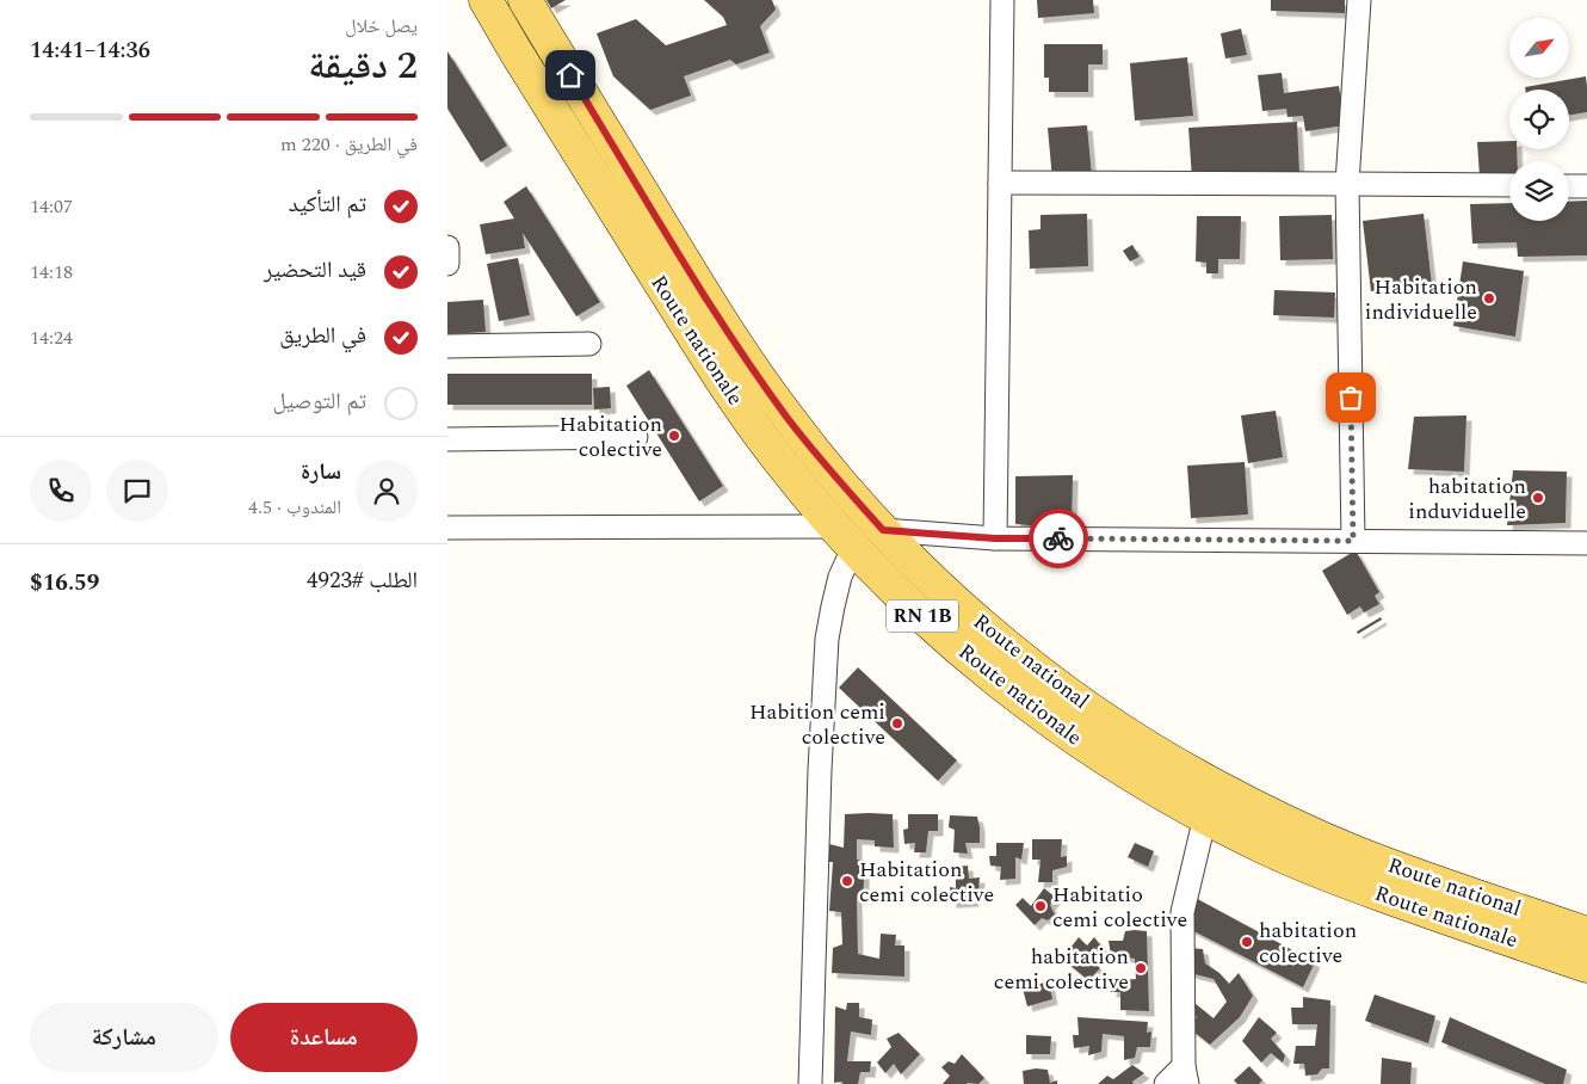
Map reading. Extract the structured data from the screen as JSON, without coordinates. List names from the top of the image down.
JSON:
{
  "streets": {
    "main road": ["Route nationale", "RN 1B", "Route national"]
  },
  "places": [
    "Habitation individuelle",
    "Habitation colective",
    "habitation induviduelle",
    "Habition cemi colective",
    "Habitation cemi colective",
    "Habitatio cemi colective",
    "habitation colective",
    "habitation cemi colective"
  ],
  "north": "top right",
  "page": {
    "heading": ["2 دقيقة", "يصل خلال", "14:36–14:41"],
    "panel": [
      "سارة",
      "المندوب · 4.5",
      "الطلب #4923",
      "$16.59"
    ],
    "bar": "في الطريق · 220 m",
    "list": [
      ["تم التأكيد", "14:07"],
      ["قيد التحضير", "14:18"],
      ["في الطريق", "14:24"],
      "تم التوصيل"
    ],
    "buttons": ["مساعدة", "مشاركة"]
  }
}
